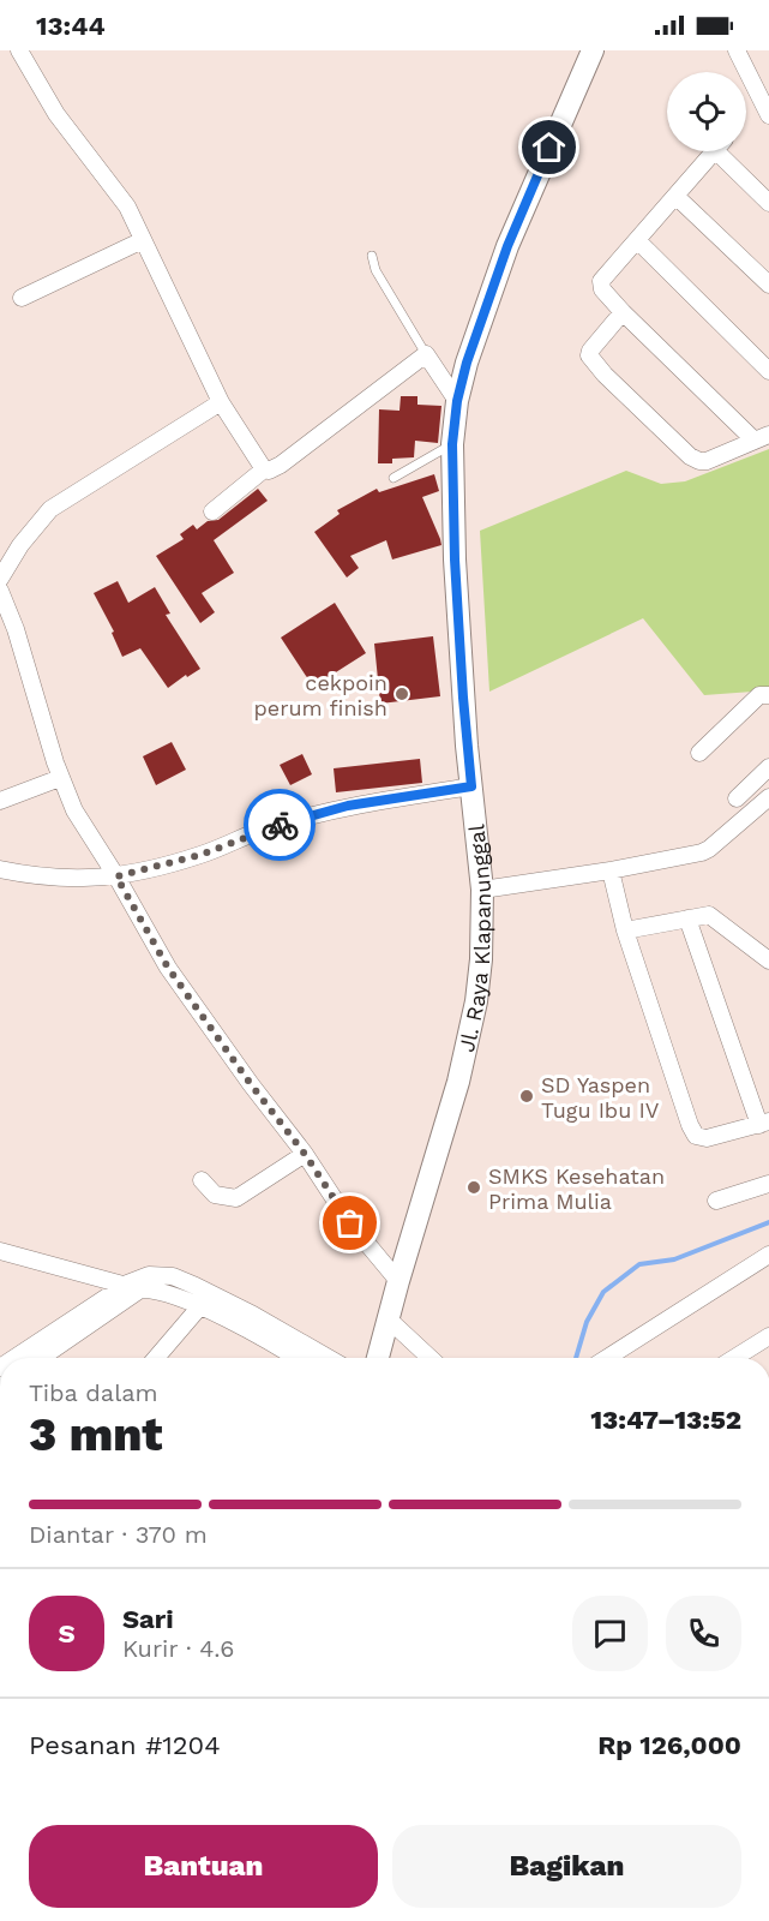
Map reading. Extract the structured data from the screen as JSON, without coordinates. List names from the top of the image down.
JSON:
{
  "streets": {
    "street": ["Jl. Raya Klapanunggal"]
  },
  "places": ["cekpoin perum finish", "SD Yaspen Tugu Ibu IV", "SMKS Kesehatan Prima Mulia"],
  "page": {
    "status": "13:44",
    "heading": ["3 mnt", "Tiba dalam", "13:47–13:52"],
    "panel": [
      "Sari",
      "Kurir · 4.6",
      "Pesanan #1204",
      "Rp 126,000"
    ],
    "bar": "Diantar · 370 m",
    "round": "S",
    "buttons": ["Bantuan", "Bagikan"]
  }
}
